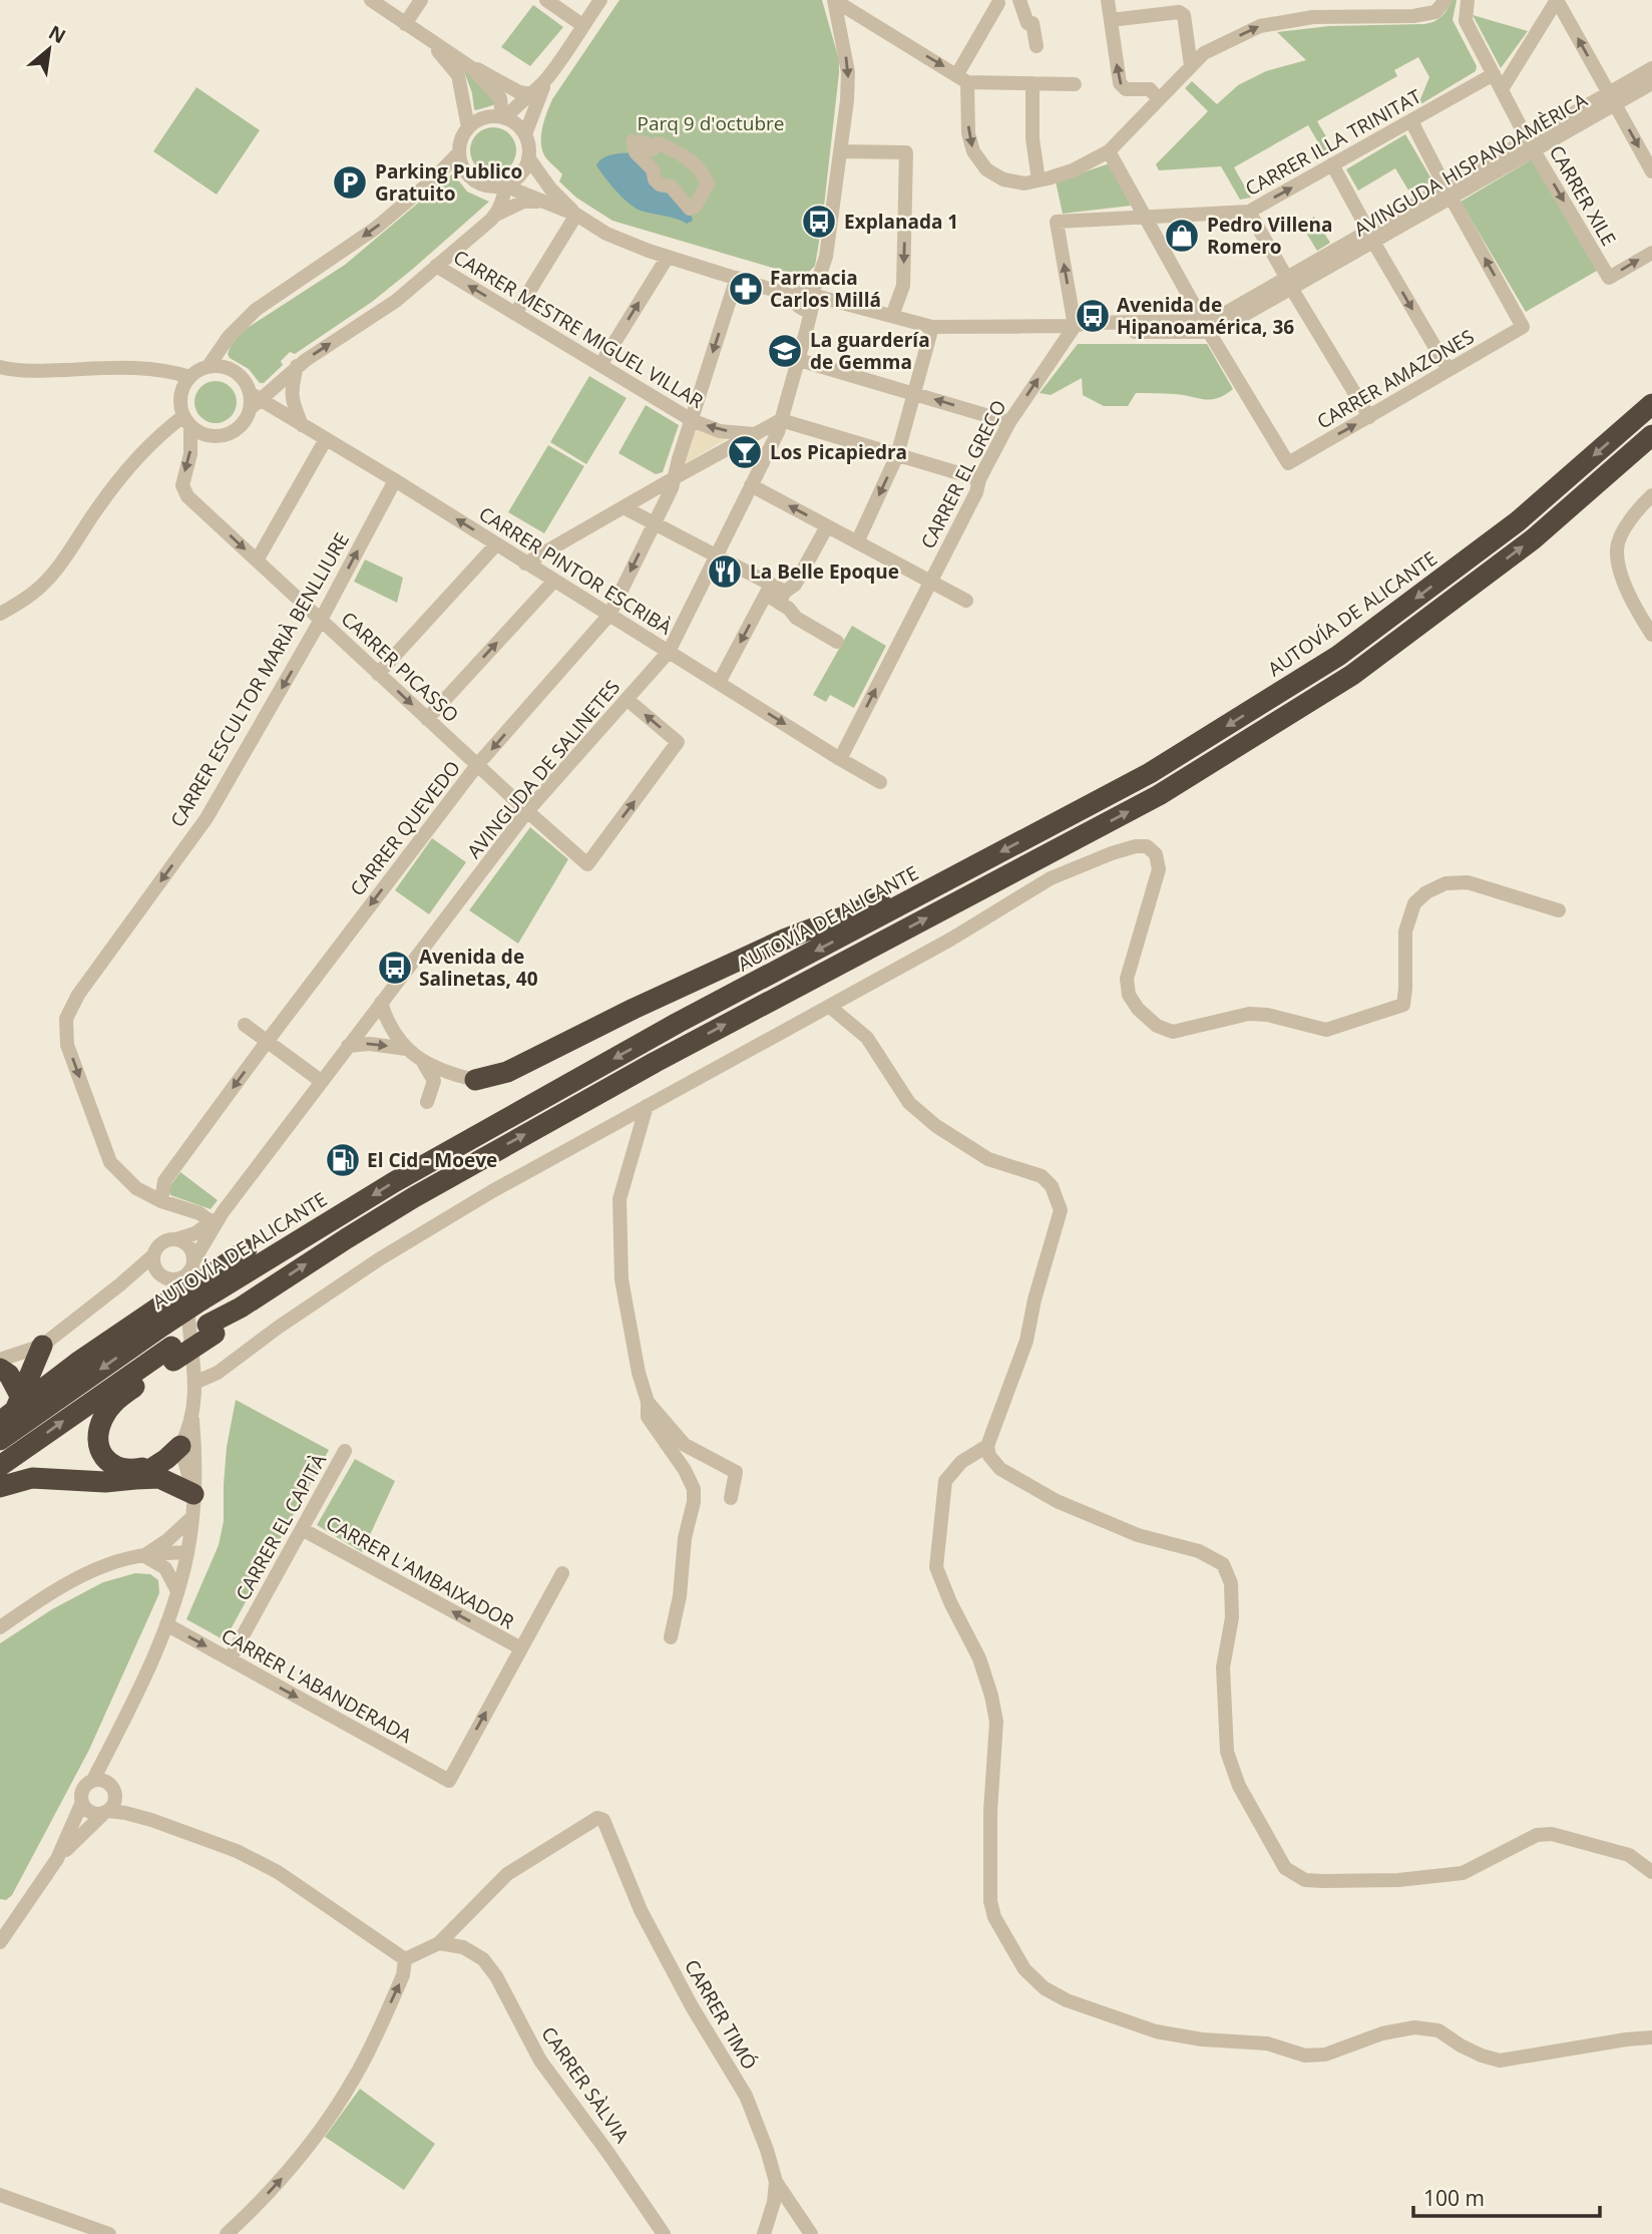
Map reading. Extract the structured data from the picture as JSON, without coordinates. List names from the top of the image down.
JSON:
{
  "streets": {
    "highway": ["AUTOVÍA DE ALICANTE"],
    "street": [
      "CARRER ILLA TRINITAT",
      "AVINGUDA HISPANOAMÈRICA",
      "CARRER XILE",
      "CARRER MESTRE MIGUEL VILLAR",
      "CARRER AMAZONES",
      "CARRER EL GRECO",
      "CARRER PINTOR ESCRIBÀ",
      "CARRER PICASSO",
      "CARRER ESCULTOR MARIÀ BENLLIURE",
      "AVINGUDA DE SALINETES",
      "CARRER QUEVEDO",
      "CARRER EL CAPITÀ",
      "CARRER L'AMBAIXADOR",
      "CARRER L'ABANDERADA",
      "CARRER TIMÓ",
      "CARRER SÀLVIA"
    ]
  },
  "crossings": [
    ["CARRER ILLA TRINITAT", "AVINGUDA HISPANOAMÈRICA"],
    ["CARRER ILLA TRINITAT", "CARRER XILE"],
    ["CARRER ILLA TRINITAT", "CARRER EL GRECO"],
    ["AVINGUDA HISPANOAMÈRICA", "CARRER XILE"],
    ["AVINGUDA HISPANOAMÈRICA", "CARRER AMAZONES"],
    ["AVINGUDA HISPANOAMÈRICA", "CARRER EL GRECO"],
    ["AVINGUDA HISPANOAMÈRICA", "AVINGUDA DE SALINETES"],
    ["AVINGUDA HISPANOAMÈRICA", "CARRER QUEVEDO"],
    ["CARRER MESTRE MIGUEL VILLAR", "CARRER QUEVEDO"],
    ["CARRER EL GRECO", "CARRER PINTOR ESCRIBÀ"],
    ["CARRER PINTOR ESCRIBÀ", "CARRER PICASSO"],
    ["CARRER PINTOR ESCRIBÀ", "CARRER ESCULTOR MARIÀ BENLLIURE"],
    ["CARRER PINTOR ESCRIBÀ", "AVINGUDA DE SALINETES"],
    ["CARRER PINTOR ESCRIBÀ", "CARRER QUEVEDO"],
    ["AUTOVÍA DE ALICANTE", "AVINGUDA DE SALINETES"],
    ["CARRER PICASSO", "CARRER ESCULTOR MARIÀ BENLLIURE"],
    ["CARRER PICASSO", "AVINGUDA DE SALINETES"],
    ["CARRER PICASSO", "CARRER QUEVEDO"],
    ["CARRER ESCULTOR MARIÀ BENLLIURE", "AVINGUDA DE SALINETES"],
    ["CARRER ESCULTOR MARIÀ BENLLIURE", "CARRER QUEVEDO"],
    ["CARRER EL CAPITÀ", "CARRER L'AMBAIXADOR"],
    ["CARRER EL CAPITÀ", "CARRER L'ABANDERADA"],
    ["CARRER L'AMBAIXADOR", "CARRER L'ABANDERADA"],
    ["CARRER TIMÓ", "CARRER SÀLVIA"]
  ],
  "one_way": ["CARRER L'AMBAIXADOR"],
  "parks": ["Parq 9 d'octubre"],
  "places": {
    "parking": ["Parking Publico Gratuito"],
    "bus stop": ["Explanada 1", "Avenida de Hipanoamérica, 36", "Avenida de Salinetas, 40"],
    "shop": ["Pedro Villena Romero"],
    "pharmacy": ["Farmacia Carlos Millá"],
    "school or university": ["La guardería de Gemma"],
    "bar": ["Los Picapiedra"],
    "restaurant": ["La Belle Epoque"],
    "fuel station": ["El Cid - Moeve"]
  },
  "scale_bar": "100 m",
  "north": "top right"
}
